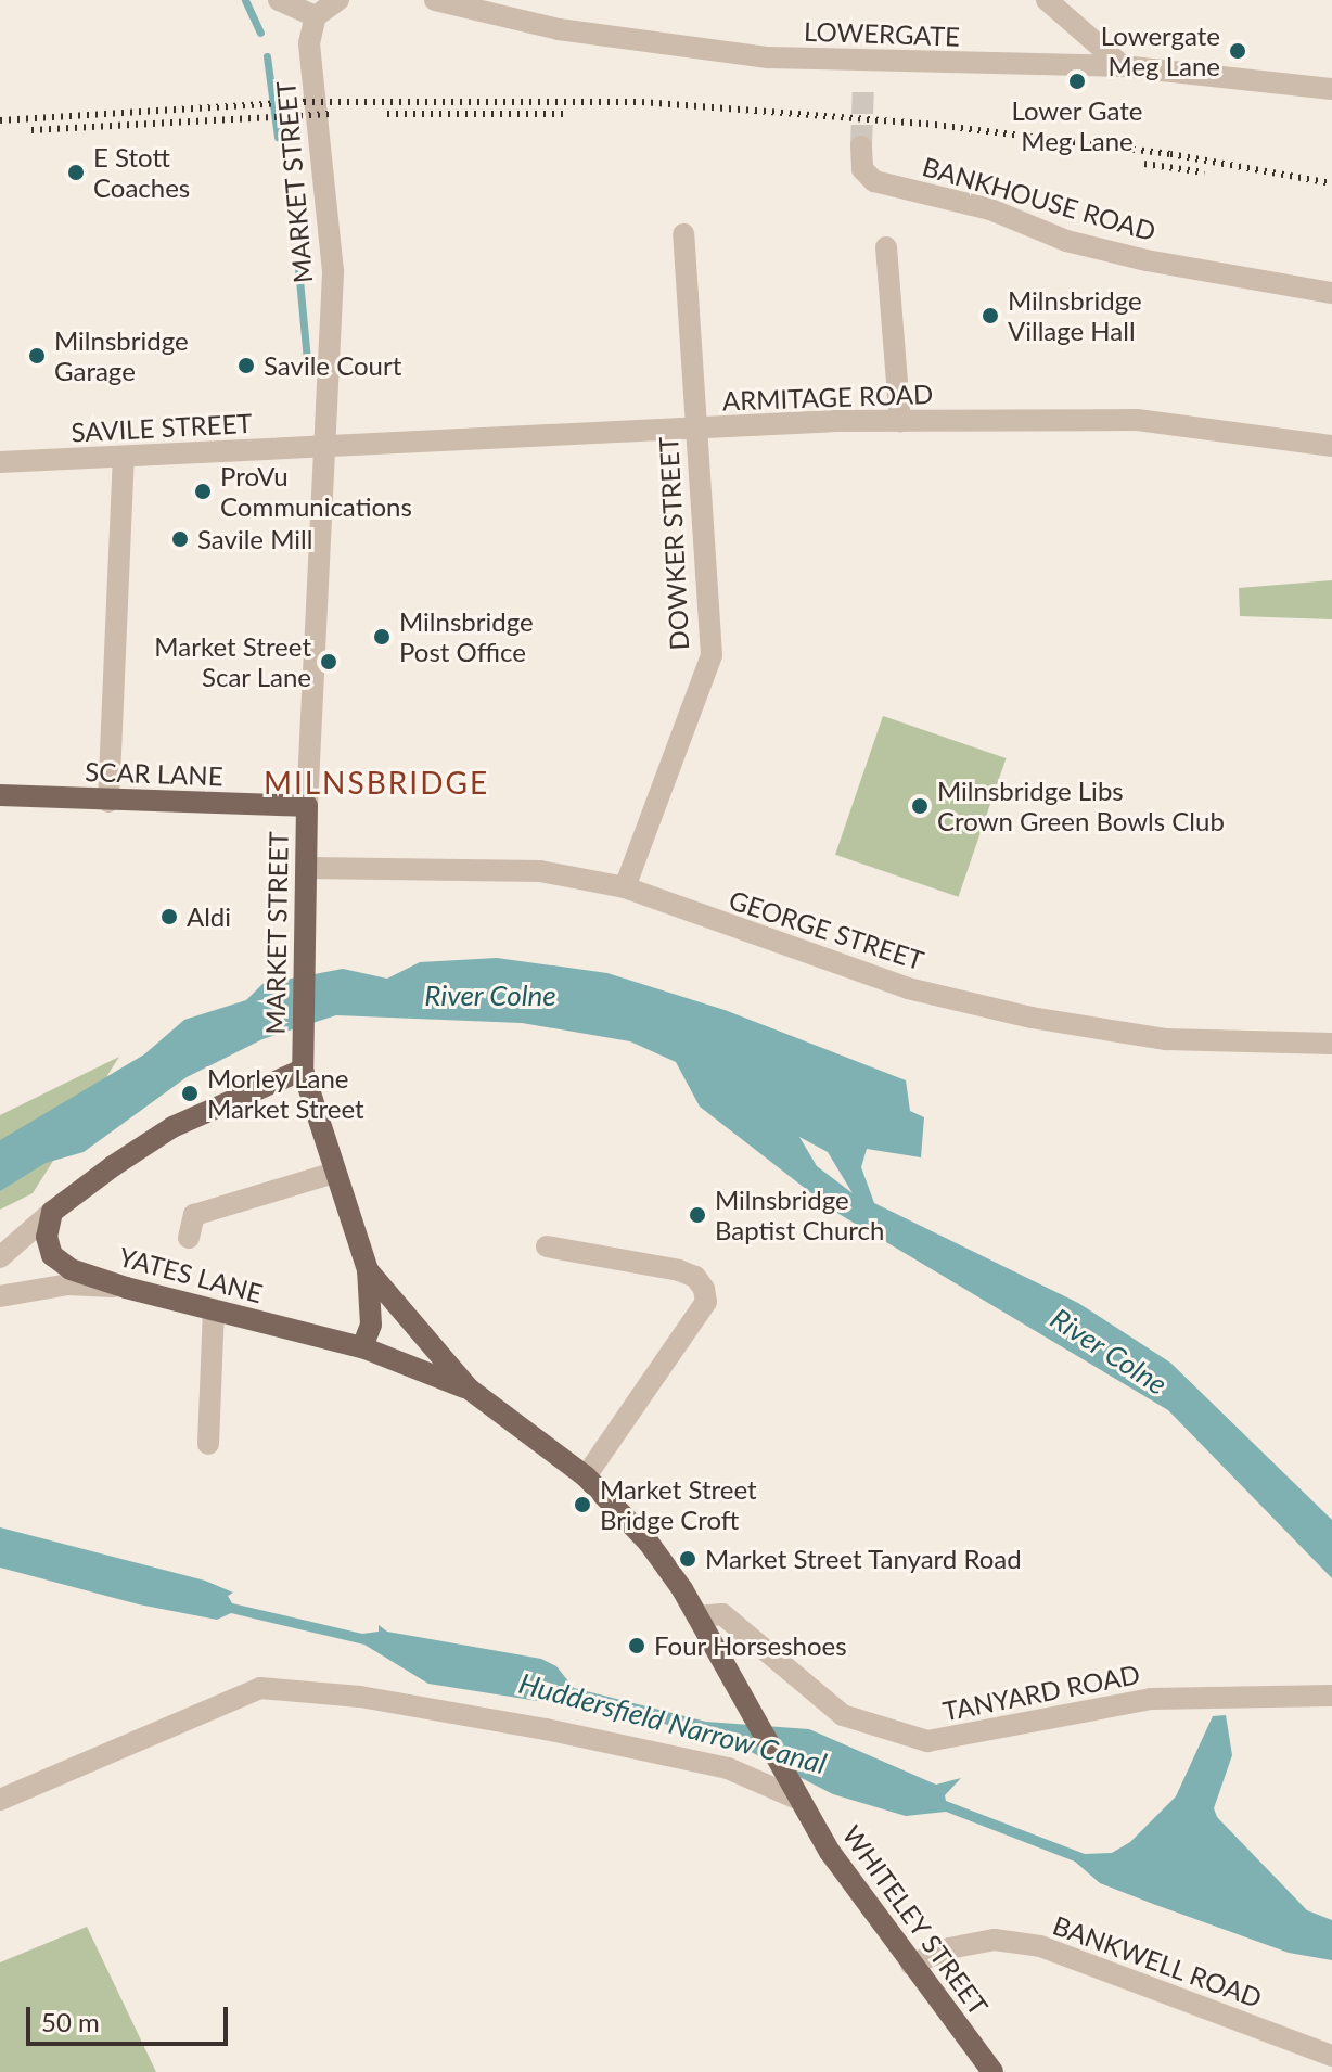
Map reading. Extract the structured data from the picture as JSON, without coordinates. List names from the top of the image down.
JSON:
{
  "streets": {
    "main road": [
      "MARKET STREET",
      "SCAR LANE",
      "YATES LANE",
      "WHITELEY STREET"
    ],
    "street": [
      "LOWERGATE",
      "BANKHOUSE ROAD",
      "ARMITAGE ROAD",
      "SAVILE STREET",
      "DOWKER STREET",
      "GEORGE STREET",
      "TANYARD ROAD",
      "BANKWELL ROAD"
    ]
  },
  "crossings": [
    ["MARKET STREET", "ARMITAGE ROAD"],
    ["MARKET STREET", "SAVILE STREET"],
    ["MARKET STREET", "SCAR LANE"],
    ["MARKET STREET", "GEORGE STREET"],
    ["MARKET STREET", "YATES LANE"],
    ["MARKET STREET", "TANYARD ROAD"],
    ["MARKET STREET", "WHITELEY STREET"],
    ["ARMITAGE ROAD", "SAVILE STREET"],
    ["ARMITAGE ROAD", "DOWKER STREET"],
    ["DOWKER STREET", "GEORGE STREET"],
    ["WHITELEY STREET", "BANKWELL ROAD"]
  ],
  "districts": ["MILNSBRIDGE"],
  "water": ["River Colne", "Huddersfield Narrow Canal"],
  "places": [
    "Lowergate Meg Lane",
    "Lower Gate Meg Lane",
    "E Stott Coaches",
    "Milnsbridge Village Hall",
    "Milnsbridge Garage",
    "Savile Court",
    "ProVu Communications",
    "Savile Mill",
    "Milnsbridge Post Office",
    "Market Street Scar Lane",
    "Milnsbridge Libs Crown Green Bowls Club",
    "Aldi",
    "Morley Lane Market Street",
    "Milnsbridge Baptist Church",
    "Market Street Bridge Croft",
    "Market Street Tanyard Road",
    "Four Horseshoes"
  ],
  "scale_bar": "50 m"
}
